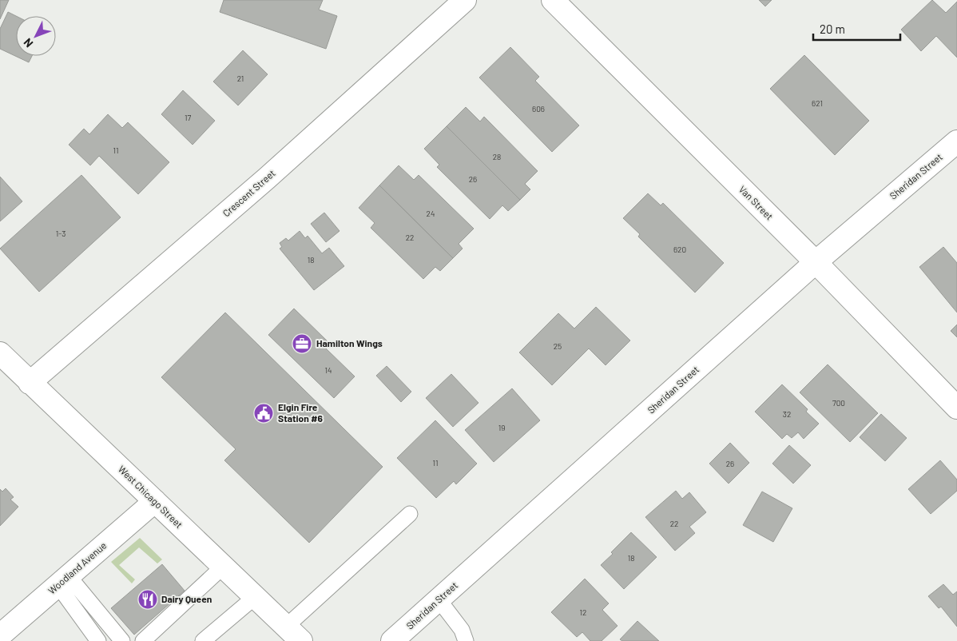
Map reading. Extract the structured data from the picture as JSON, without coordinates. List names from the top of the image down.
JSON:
{
  "streets": {
    "street": [
      "Sheridan Street",
      "Crescent Street",
      "Van Street",
      "West Chicago Street",
      "Woodland Avenue"
    ]
  },
  "crossings": [
    ["Sheridan Street", "Van Street"],
    ["Crescent Street", "West Chicago Street"],
    ["West Chicago Street", "Woodland Avenue"]
  ],
  "places": {
    "office": ["Hamilton Wings"],
    "public building": ["Elgin Fire Station #6"],
    "restaurant": ["Dairy Queen"]
  },
  "house_numbers": [
    "21",
    "621",
    "606",
    "17",
    "11",
    "28",
    "26",
    "24",
    "1-3",
    "22",
    "620",
    "18",
    "25",
    "14",
    "700",
    "32",
    "19",
    "11",
    "26",
    "22",
    "18",
    "12"
  ],
  "scale_bar": "20 m",
  "north": "bottom left"
}
